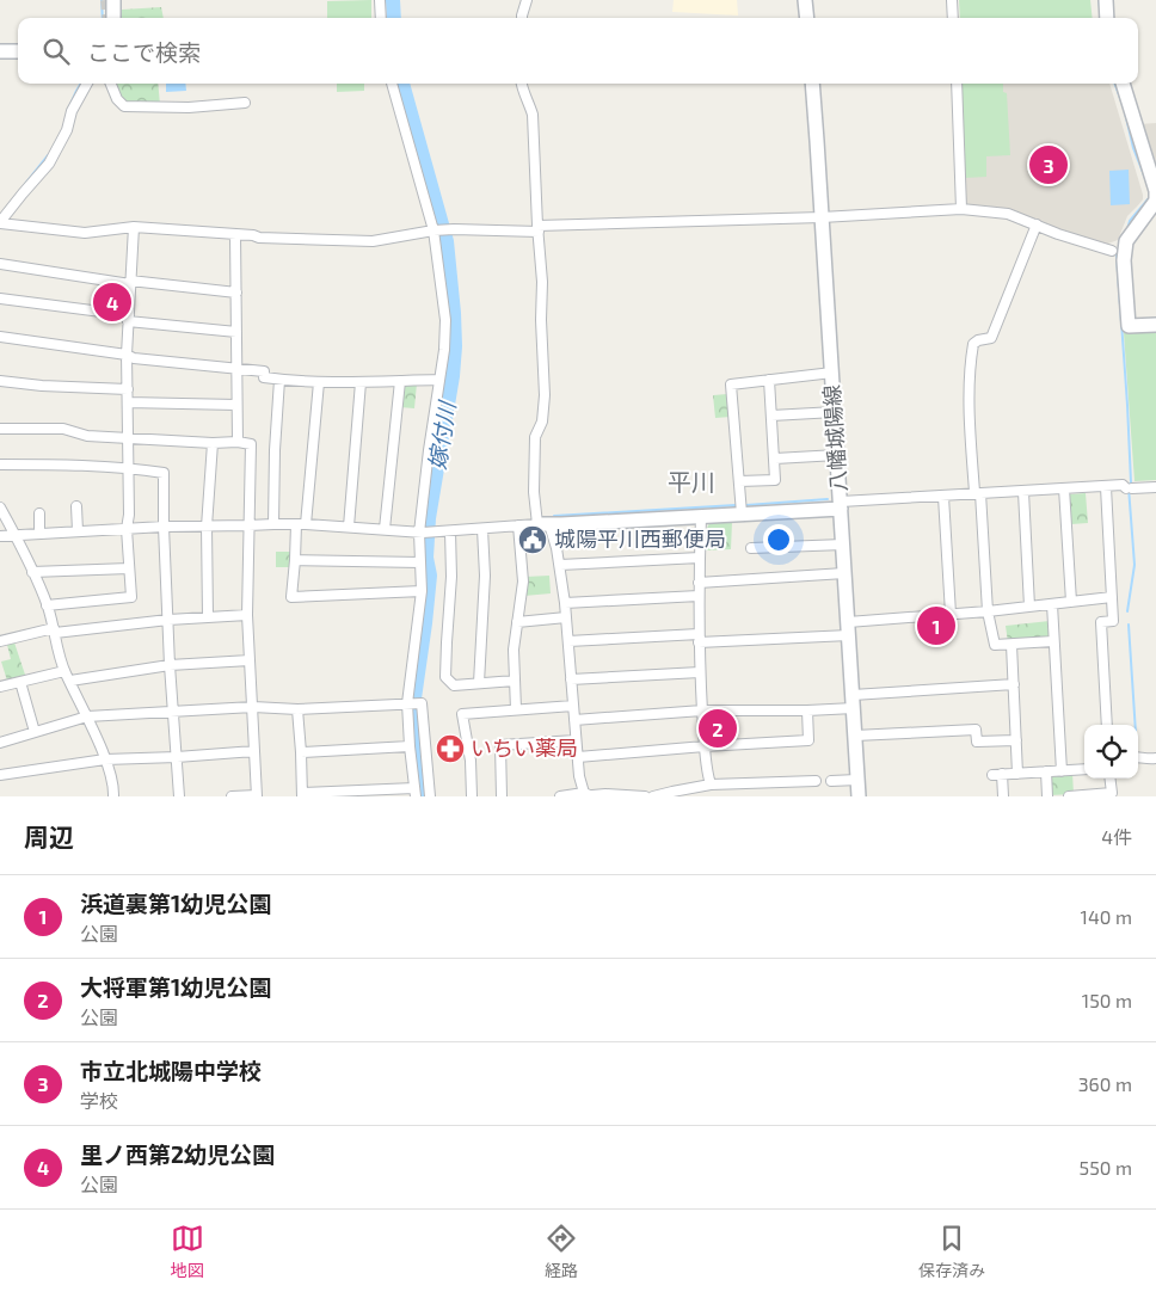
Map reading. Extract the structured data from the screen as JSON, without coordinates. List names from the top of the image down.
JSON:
{
  "streets": {
    "main road": ["八幡城陽線"]
  },
  "districts": ["平川"],
  "water": ["嫁付川"],
  "places": {
    "public building": ["城陽平川西郵便局"],
    "pharmacy": ["いちい薬局"]
  },
  "page": {
    "search": "ここで検索",
    "pins": [
      "3",
      "4",
      "1",
      "2"
    ],
    "heading": ["周辺", "4件"],
    "list": [
      {
        "mark": "1",
        "name": "浜道裏第1幼児公園",
        "note": "公園",
        "value": "140 m"
      },
      {
        "mark": "2",
        "name": "大将軍第1幼児公園",
        "note": "公園",
        "value": "150 m"
      },
      {
        "mark": "3",
        "name": "市立北城陽中学校",
        "note": "学校",
        "value": "360 m"
      },
      {
        "mark": "4",
        "name": "里ノ西第2幼児公園",
        "note": "公園",
        "value": "550 m"
      }
    ],
    "nav": ["地図", "経路", "保存済み"]
  }
}
